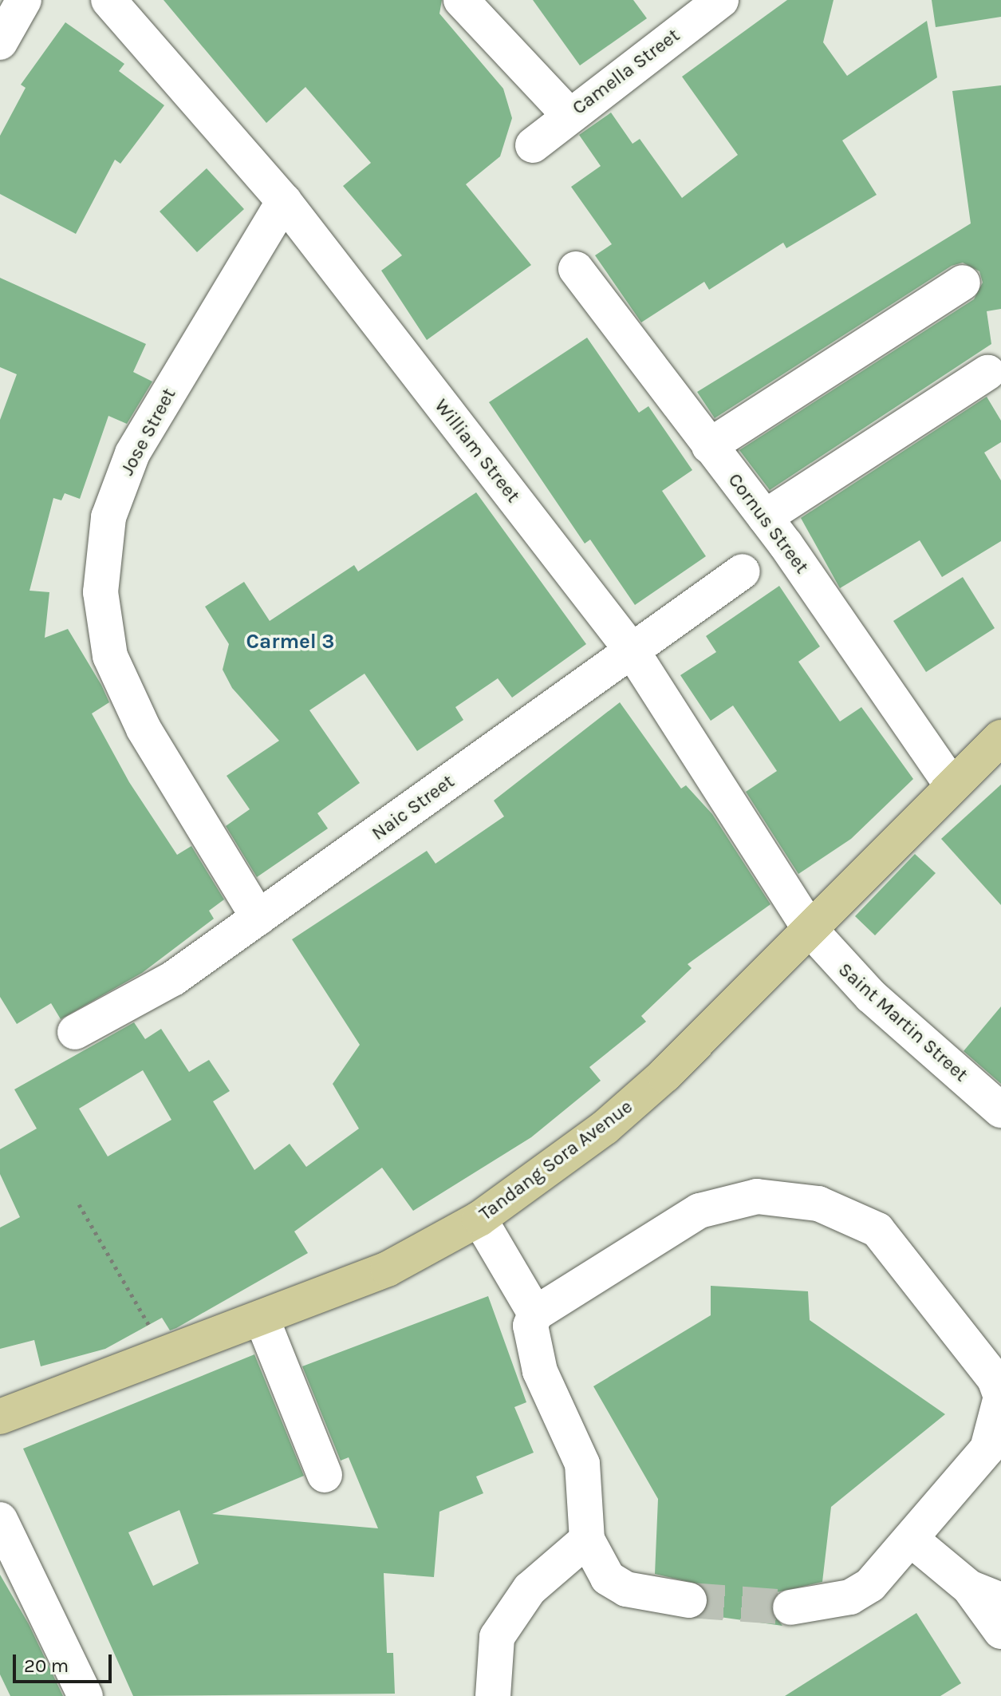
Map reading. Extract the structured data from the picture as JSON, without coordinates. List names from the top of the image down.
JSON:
{
  "streets": {
    "main road": ["Tandang Sora Avenue"],
    "street": [
      "Camella Street",
      "Jose Street",
      "William Street",
      "Cornus Street",
      "Naic Street",
      "Saint Martin Street"
    ]
  },
  "crossings": [
    ["Jose Street", "William Street"],
    ["Jose Street", "Naic Street"],
    ["William Street", "Naic Street"],
    ["William Street", "Saint Martin Street"],
    ["William Street", "Tandang Sora Avenue"],
    ["Cornus Street", "Tandang Sora Avenue"],
    ["Saint Martin Street", "Tandang Sora Avenue"]
  ],
  "districts": ["Carmel 3"],
  "scale_bar": "20 m"
}
